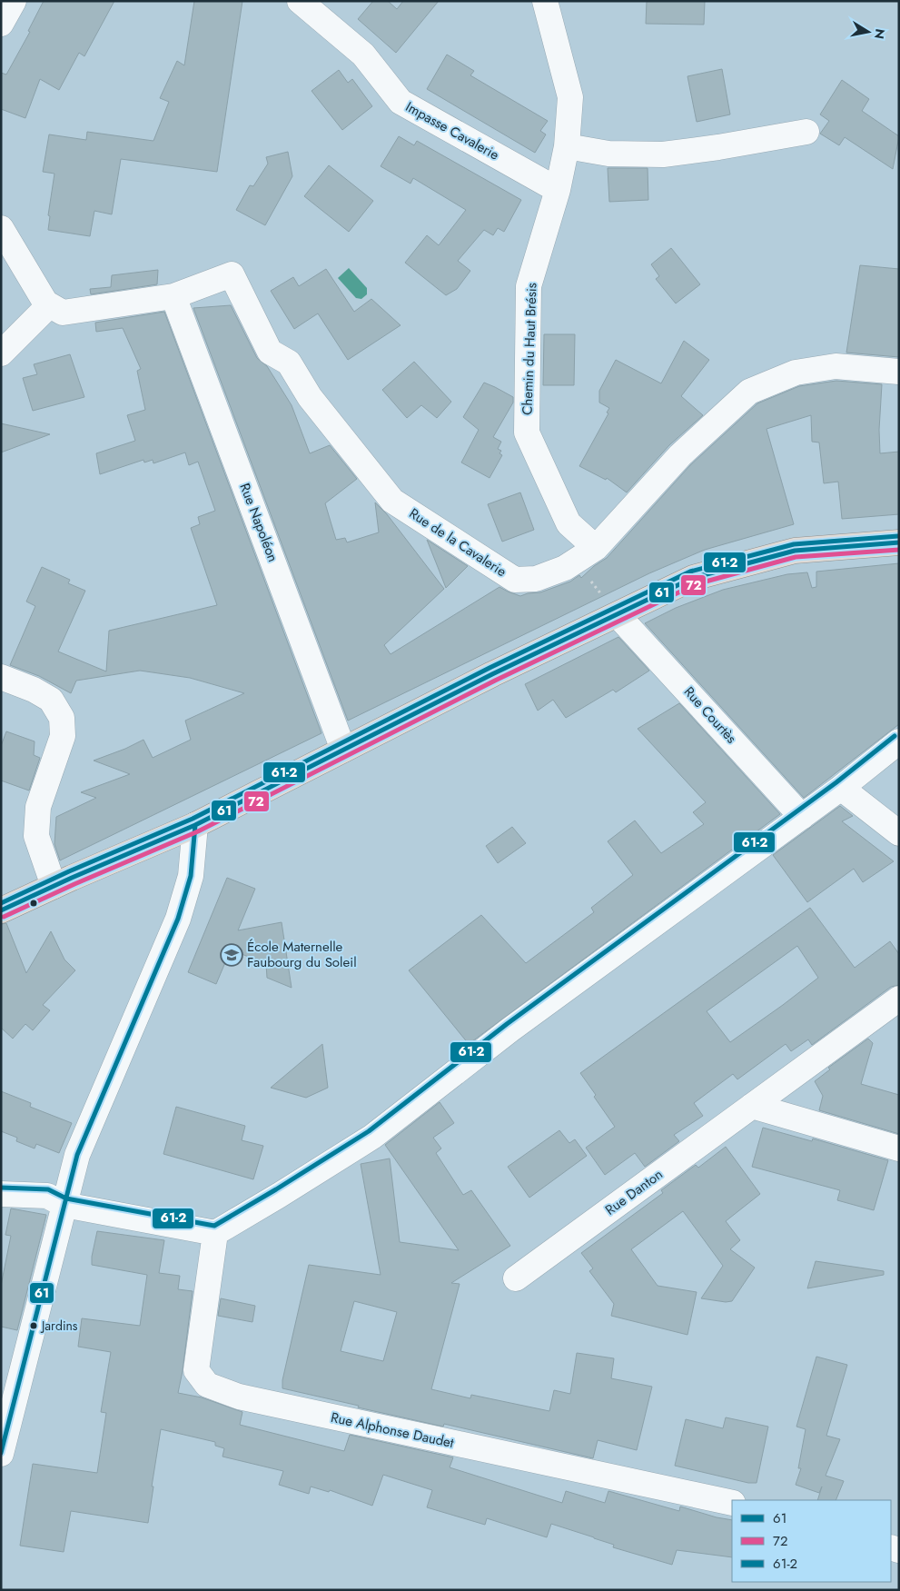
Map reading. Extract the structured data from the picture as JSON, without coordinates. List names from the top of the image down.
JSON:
{
  "streets": {
    "street": [
      "Impasse Cavalerie",
      "Chemin du Haut Brésis",
      "Rue Napoléon",
      "Rue de la Cavalerie",
      "Rue Courtès",
      "Rue Danton",
      "Rue Alphonse Daudet"
    ]
  },
  "crossings": [
    ["Impasse Cavalerie", "Chemin du Haut Brésis"],
    ["Chemin du Haut Brésis", "Rue de la Cavalerie"],
    ["Rue Napoléon", "Rue de la Cavalerie"]
  ],
  "places": {
    "school or university": ["École Maternelle Faubourg du Soleil"],
    "other": ["Jardins"]
  },
  "lines": ["transit line 61-2", "transit line 61", "transit line 72"],
  "legend": ["61", "72", "61-2"],
  "north": "right"
}
